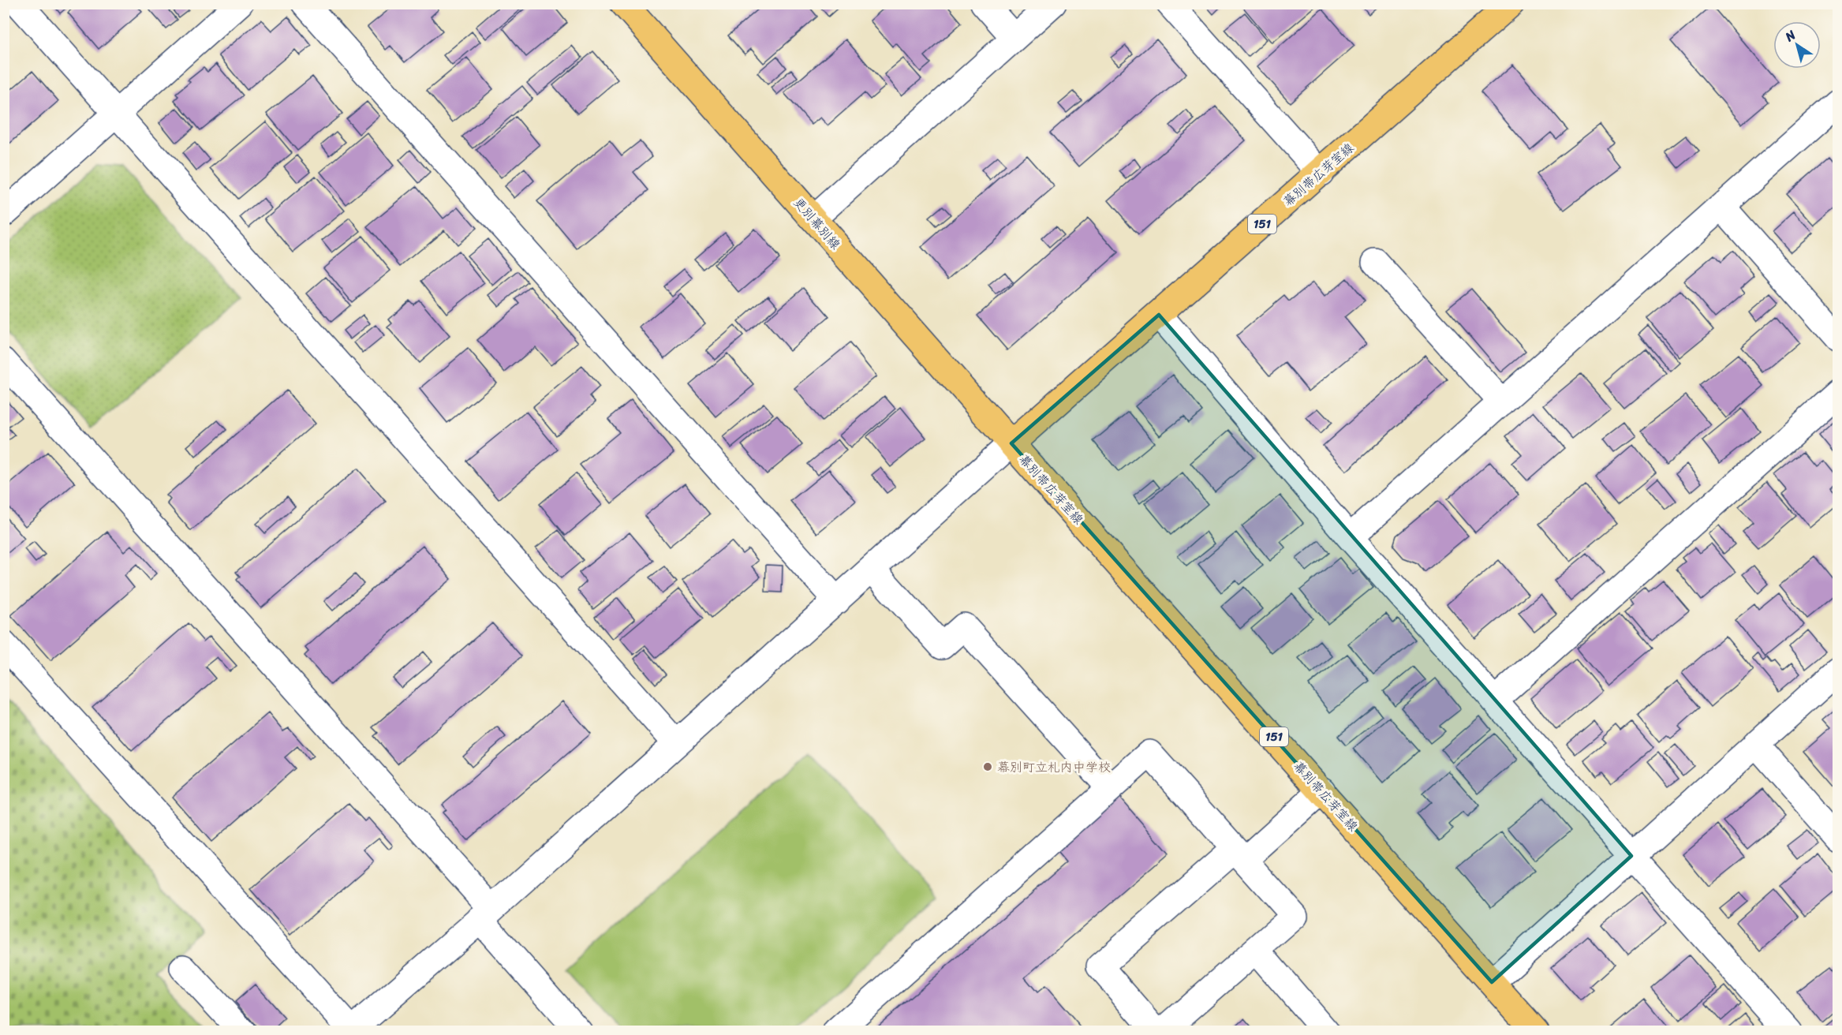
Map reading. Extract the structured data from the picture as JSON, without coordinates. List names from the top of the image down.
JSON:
{
  "streets": {
    "main road": ["幕別帯広芽室線", "更別幕別線", "151"]
  },
  "crossings": [
    ["幕別帯広芽室線", "更別幕別線"]
  ],
  "places": ["幕別町立札内中学校"],
  "north": "top left"
}
